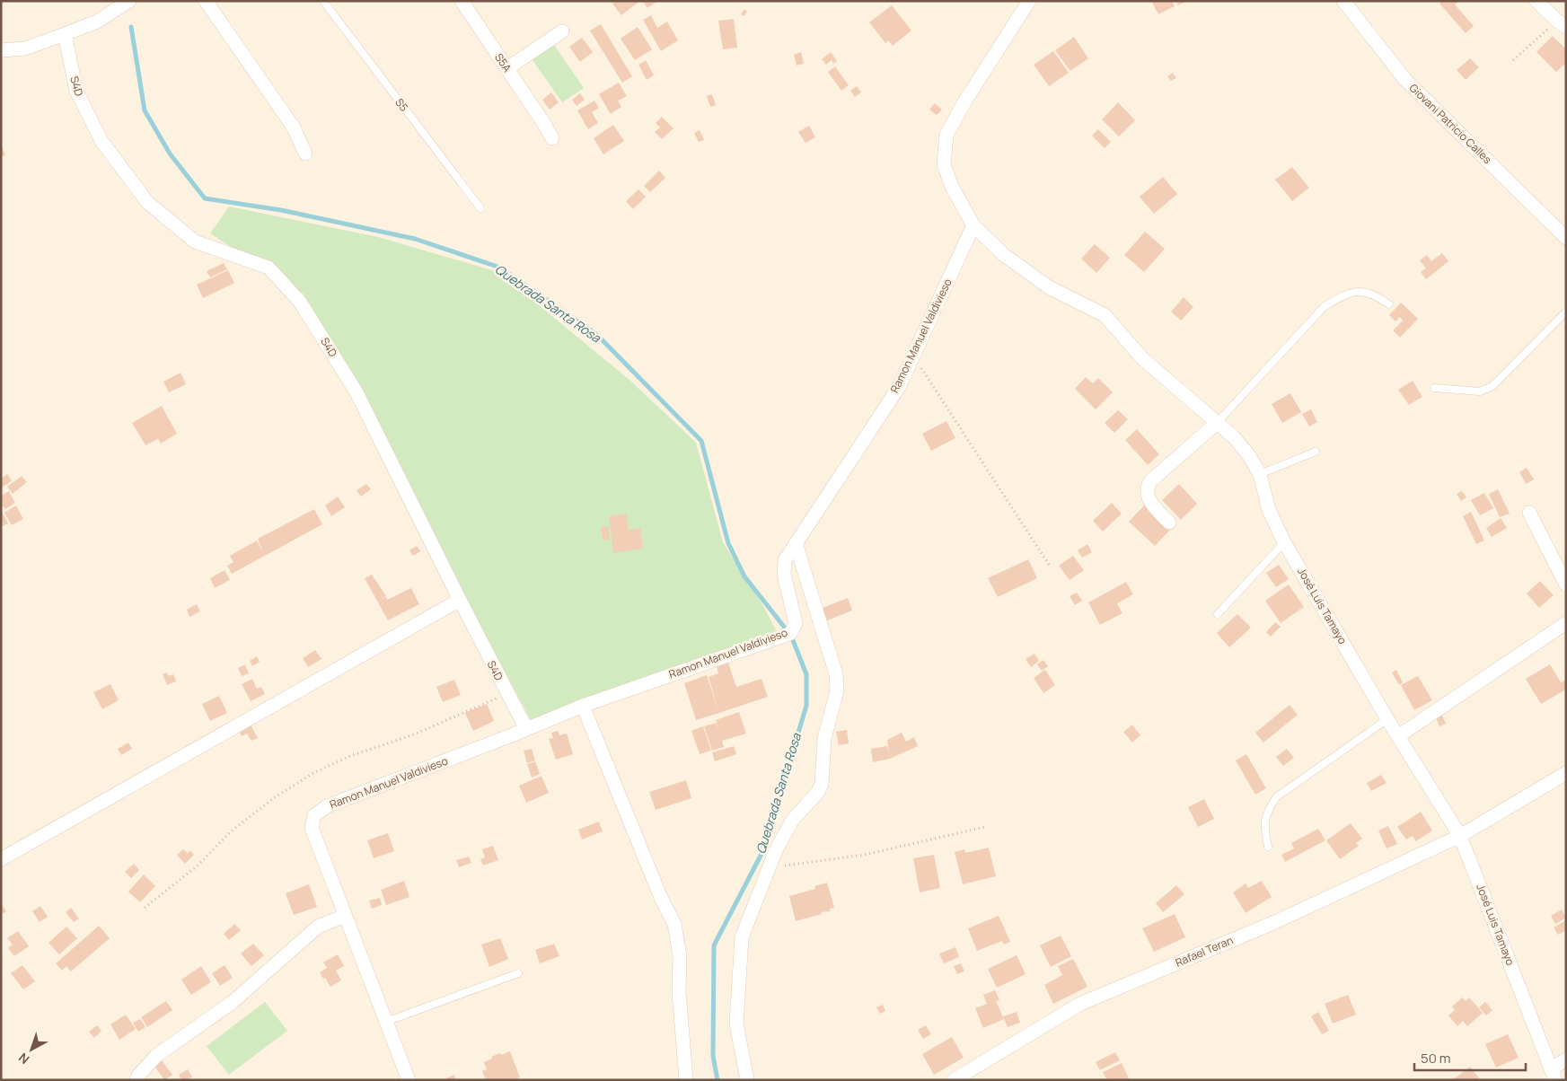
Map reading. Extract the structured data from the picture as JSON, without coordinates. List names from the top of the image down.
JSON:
{
  "streets": {
    "street": [
      "S5A",
      "S4D",
      "Giovani Patricio Calles",
      "Ramon Manuel Valdivieso",
      "José Luis Tamayo",
      "Rafael Teran"
    ],
    "lane": ["S5"]
  },
  "crossings": [
    ["S4D", "Ramon Manuel Valdivieso"],
    ["Ramon Manuel Valdivieso", "José Luis Tamayo"],
    ["José Luis Tamayo", "Rafael Teran"]
  ],
  "water": ["Quebrada Santa Rosa"],
  "scale_bar": "50 m",
  "north": "bottom left"
}
